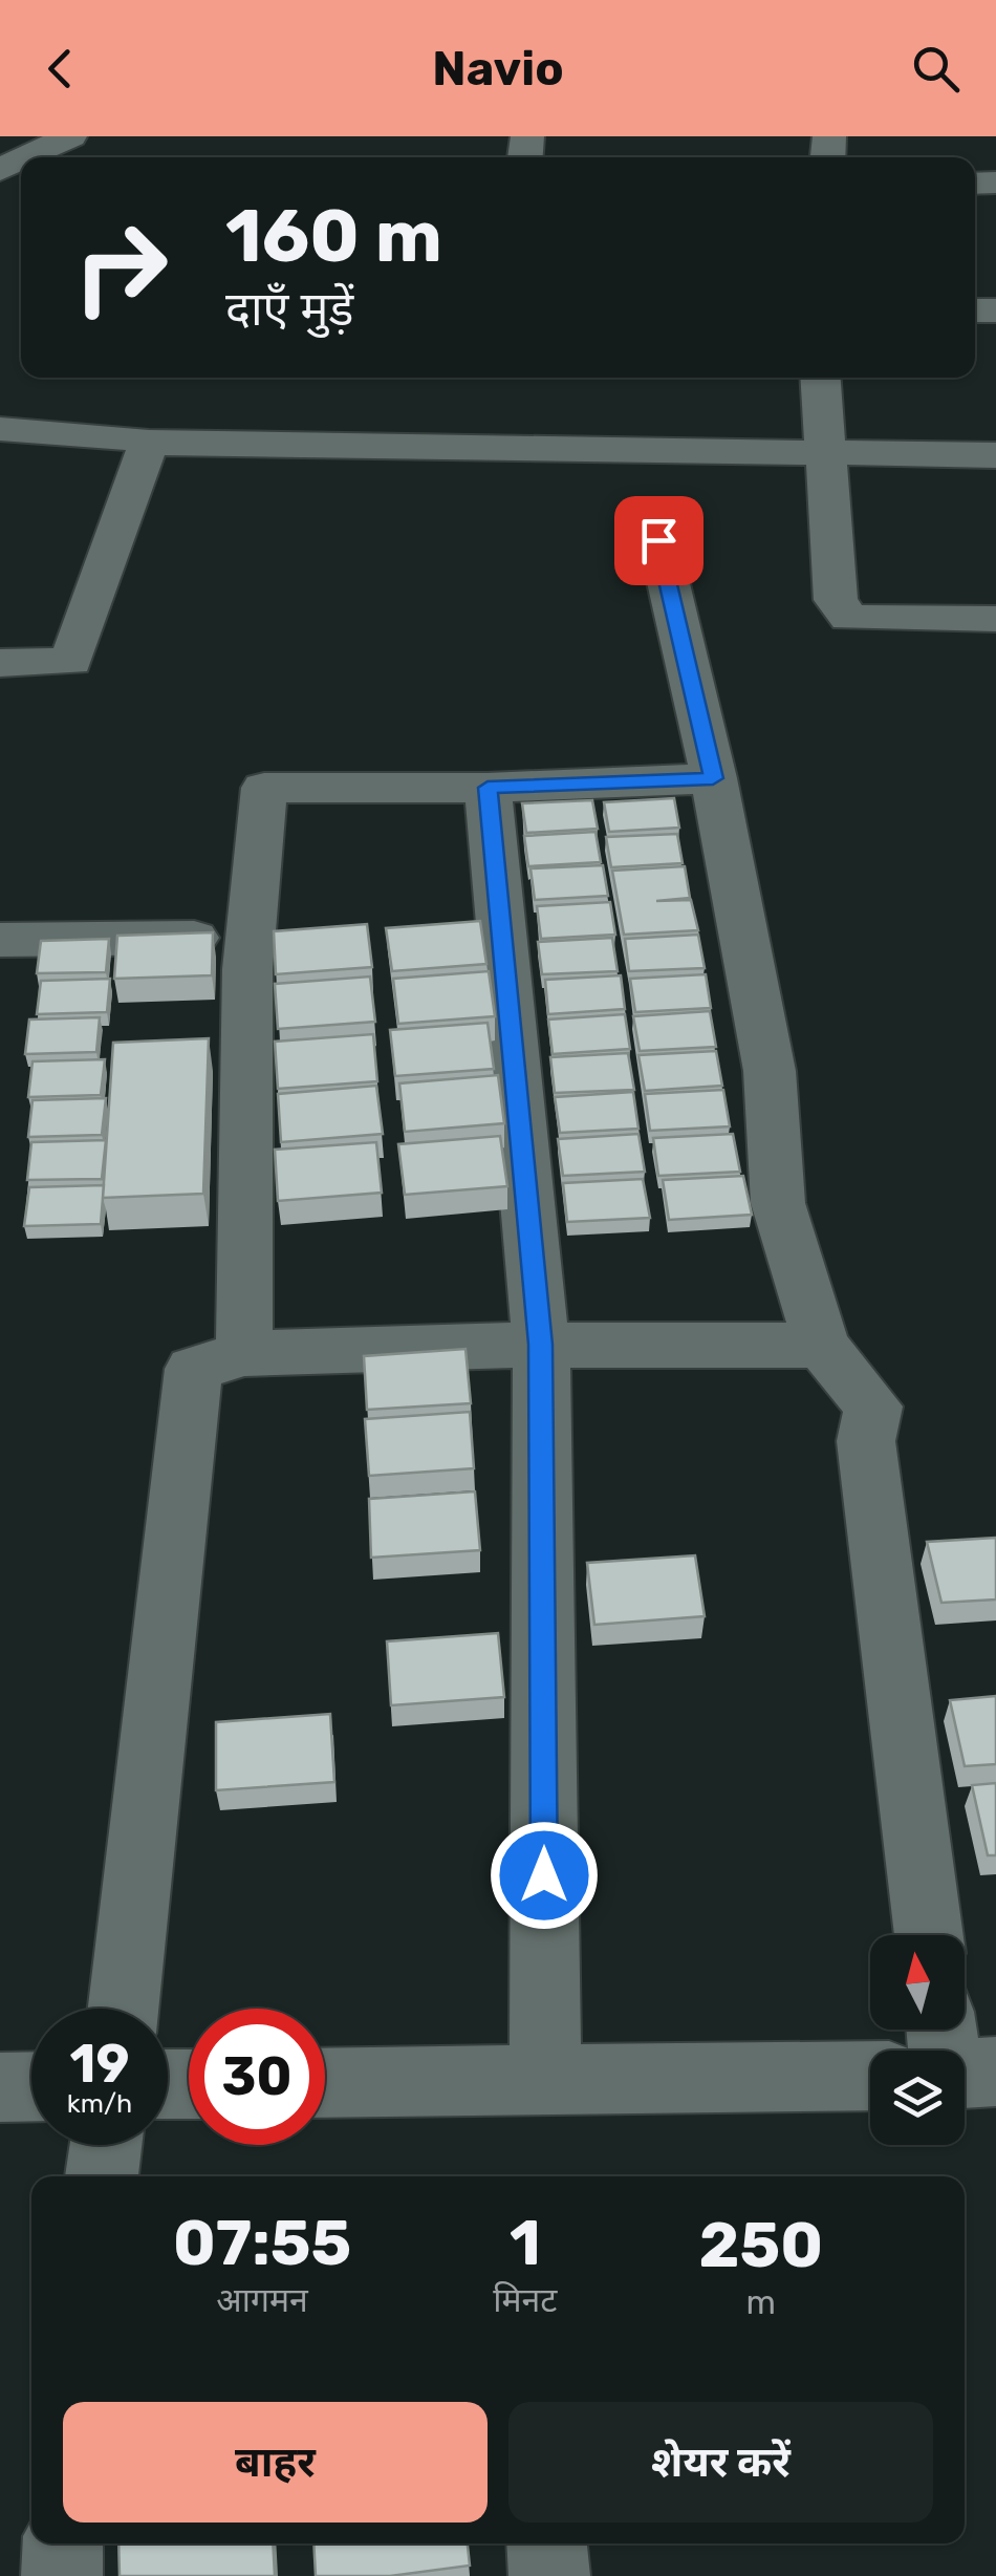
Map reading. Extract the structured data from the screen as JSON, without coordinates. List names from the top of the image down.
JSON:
{
  "north": "top",
  "page": {
    "header": "Navio",
    "turn": ["160 m", "दाएँ मुड़ें"],
    "speed": "19 km/h",
    "limit": "30",
    "eta": [
      "07:55",
      "आगमन",
      "1",
      "मिनट",
      "250",
      "m"
    ],
    "buttons": ["बाहर", "शेयर करें"]
  }
}
